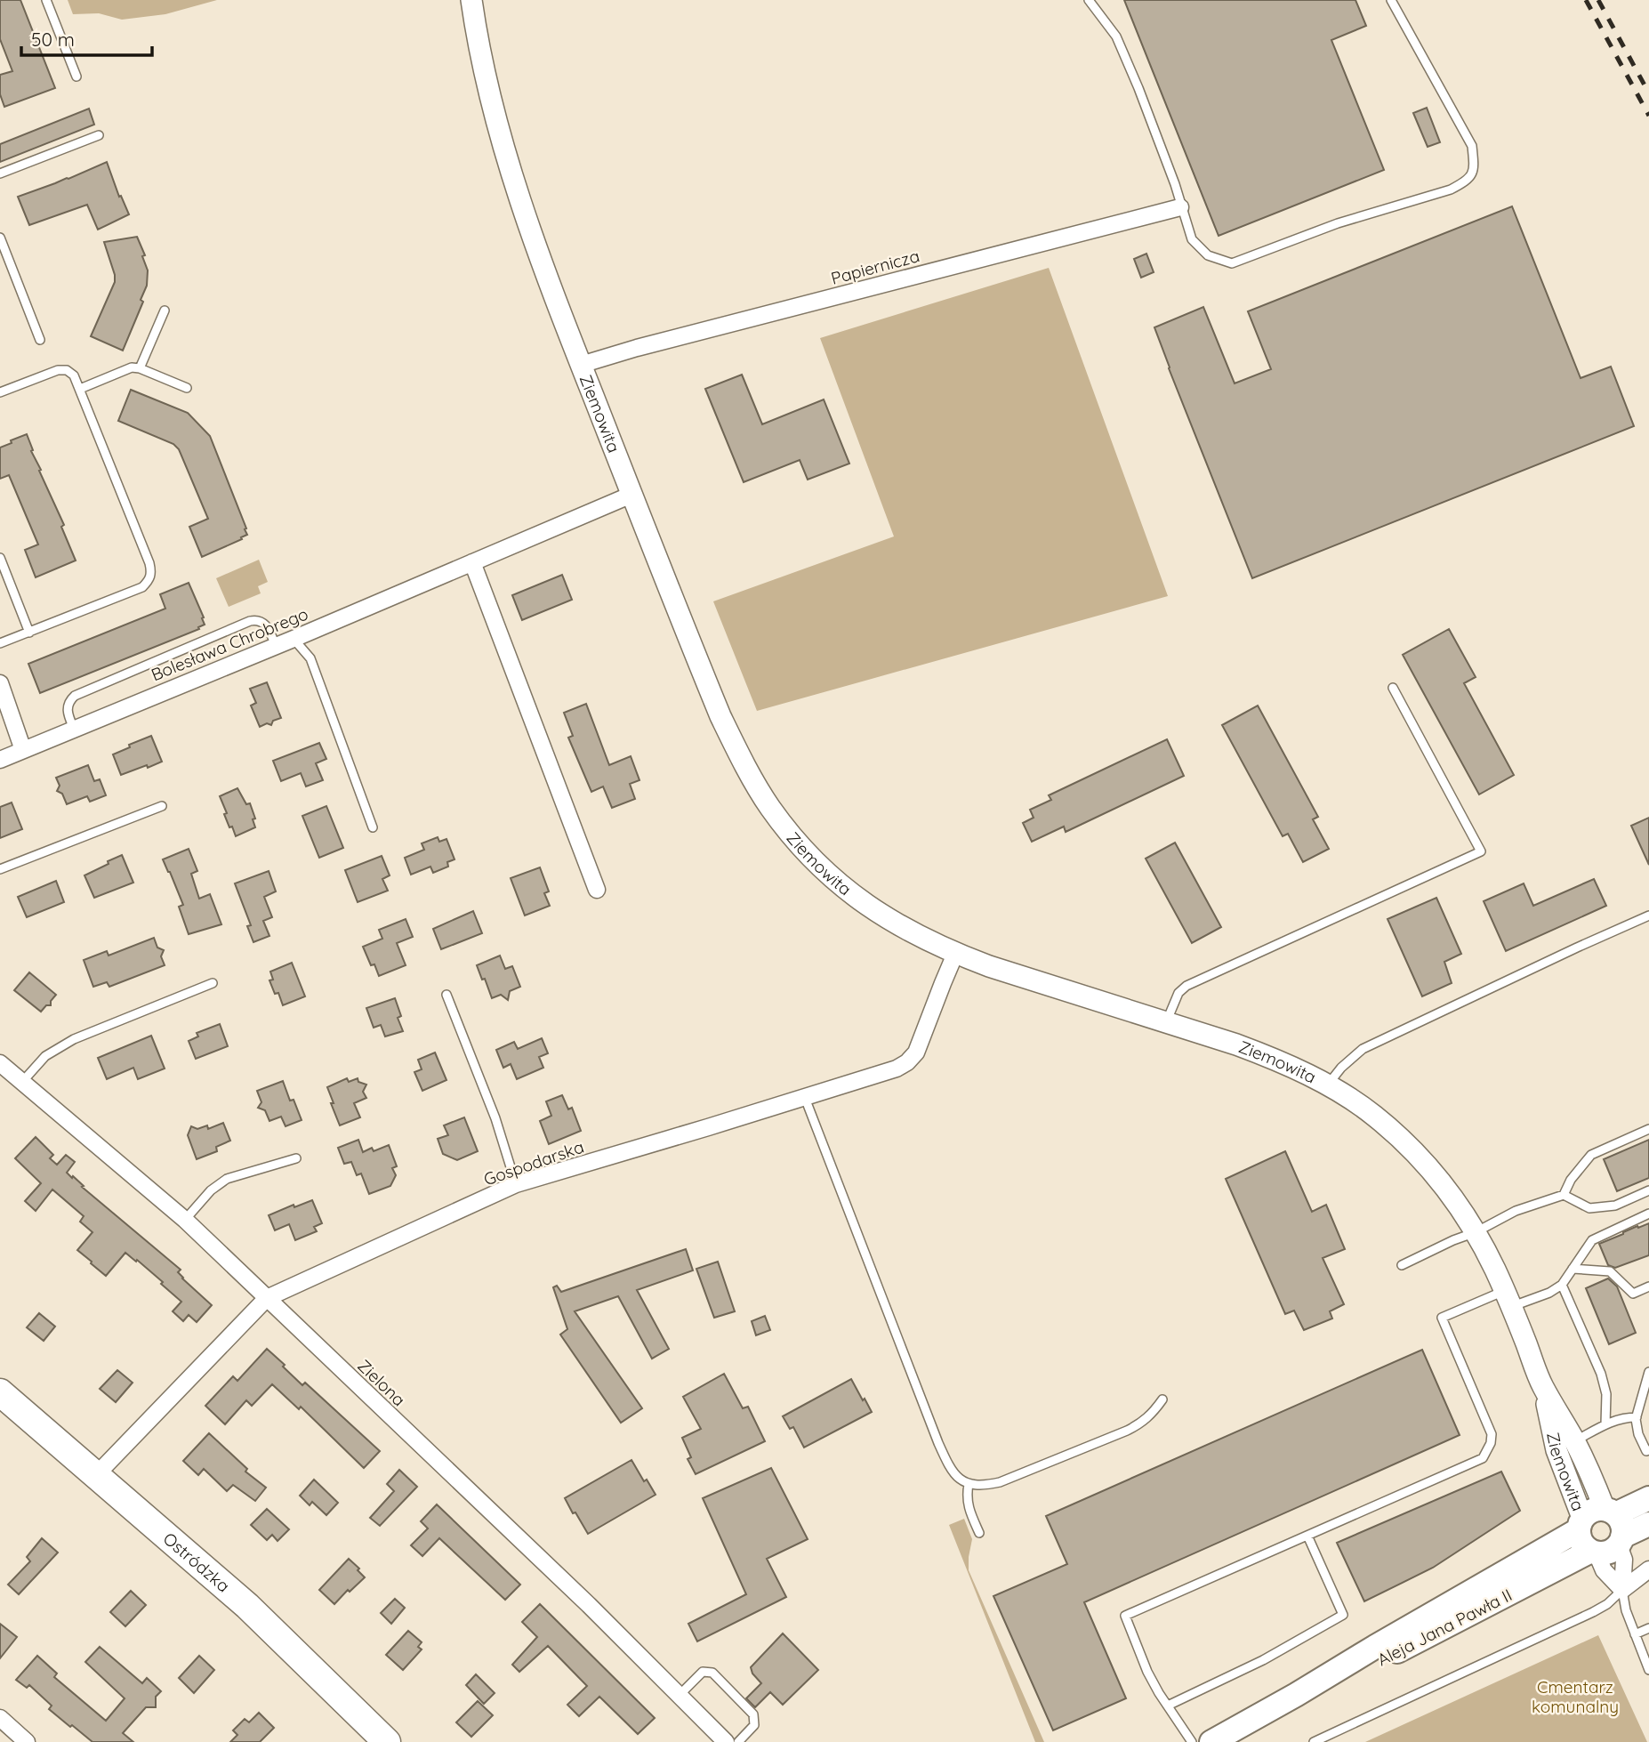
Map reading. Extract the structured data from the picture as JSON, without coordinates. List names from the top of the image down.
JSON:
{
  "streets": {
    "main road": ["Ostródzka", "Aleja Jana Pawła II"],
    "street": [
      "Papiernicza",
      "Ziemowita",
      "Bolesława Chrobrego",
      "Gospodarska",
      "Zielona"
    ]
  },
  "crossings": [
    ["Papiernicza", "Ziemowita"],
    ["Ziemowita", "Bolesława Chrobrego"],
    ["Ziemowita", "Gospodarska"],
    ["Ziemowita", "Aleja Jana Pawła II"],
    ["Gospodarska", "Zielona"],
    ["Gospodarska", "Ostródzka"]
  ],
  "parks": ["Cmentarz komunalny"],
  "scale_bar": "50 m"
}
